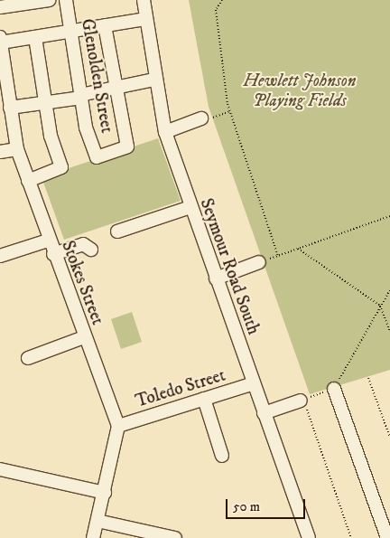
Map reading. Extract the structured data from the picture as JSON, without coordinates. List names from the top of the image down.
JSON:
{
  "streets": {
    "street": [
      "Glenolden Street",
      "Seymour Road South",
      "Stokes Street",
      "Toledo Street"
    ]
  },
  "crossings": [
    ["Seymour Road South", "Toledo Street"],
    ["Stokes Street", "Toledo Street"]
  ],
  "parks": ["Hewlett Johnson Playing Fields"],
  "scale_bar": "50 m"
}
